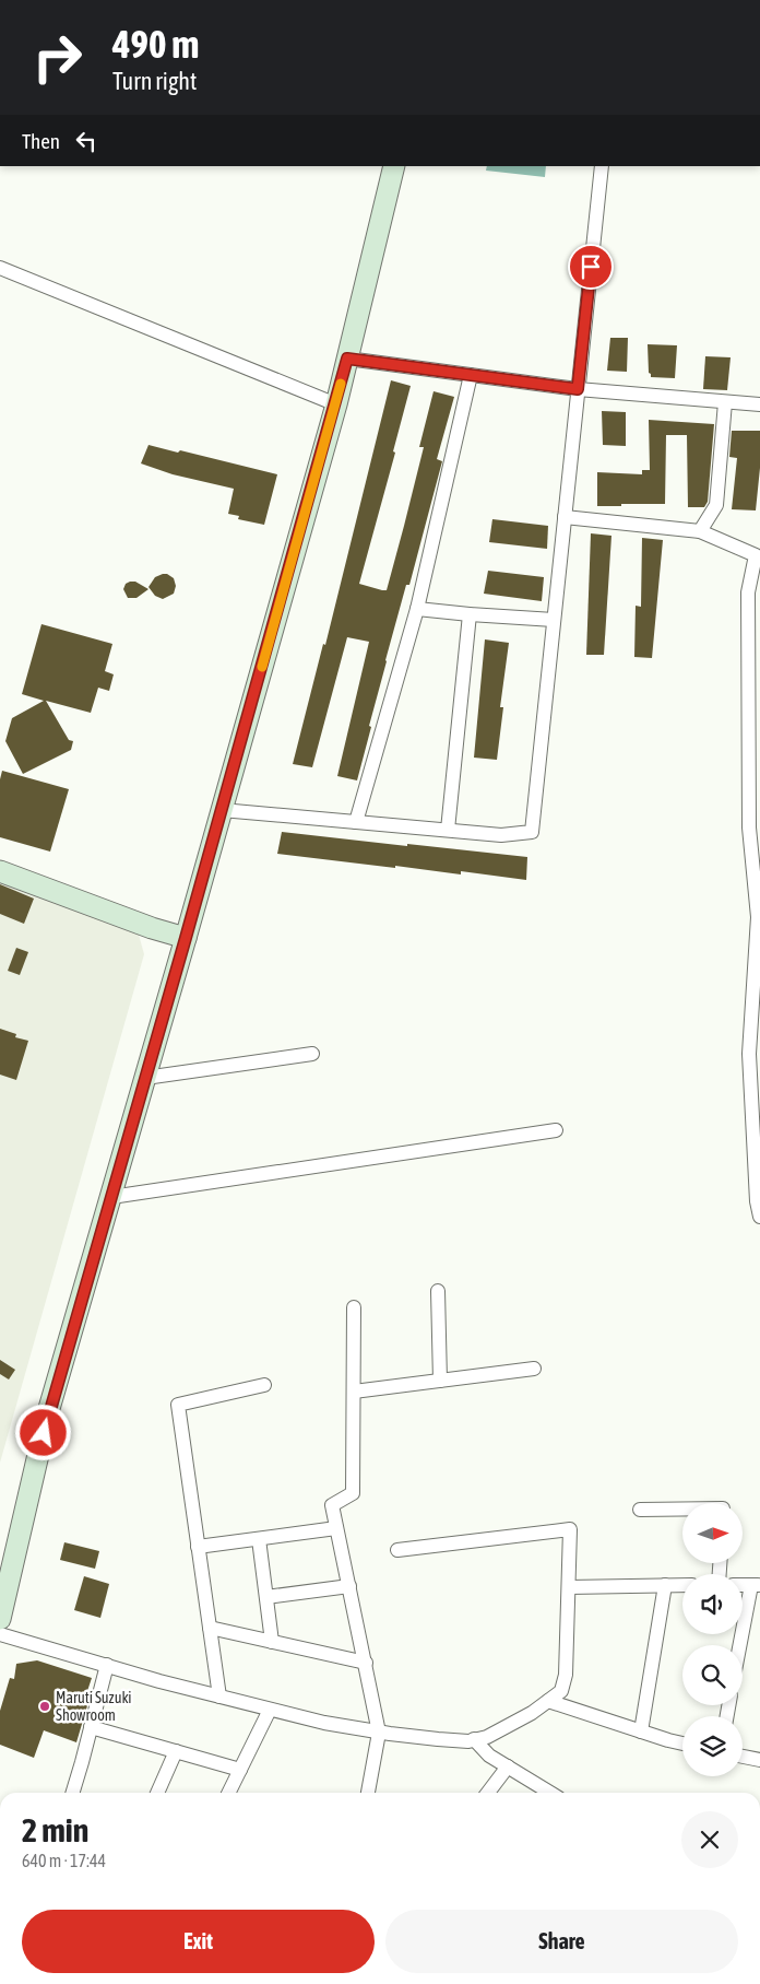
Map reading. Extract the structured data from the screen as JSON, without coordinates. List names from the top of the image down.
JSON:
{
  "places": ["Maruti Suzuki Showroom"],
  "north": "right",
  "page": {
    "turn": ["490 m", "Turn right"],
    "then": "Then",
    "heading": ["2 min", "640 m · 17:44"],
    "buttons": ["Exit", "Share"]
  }
}
